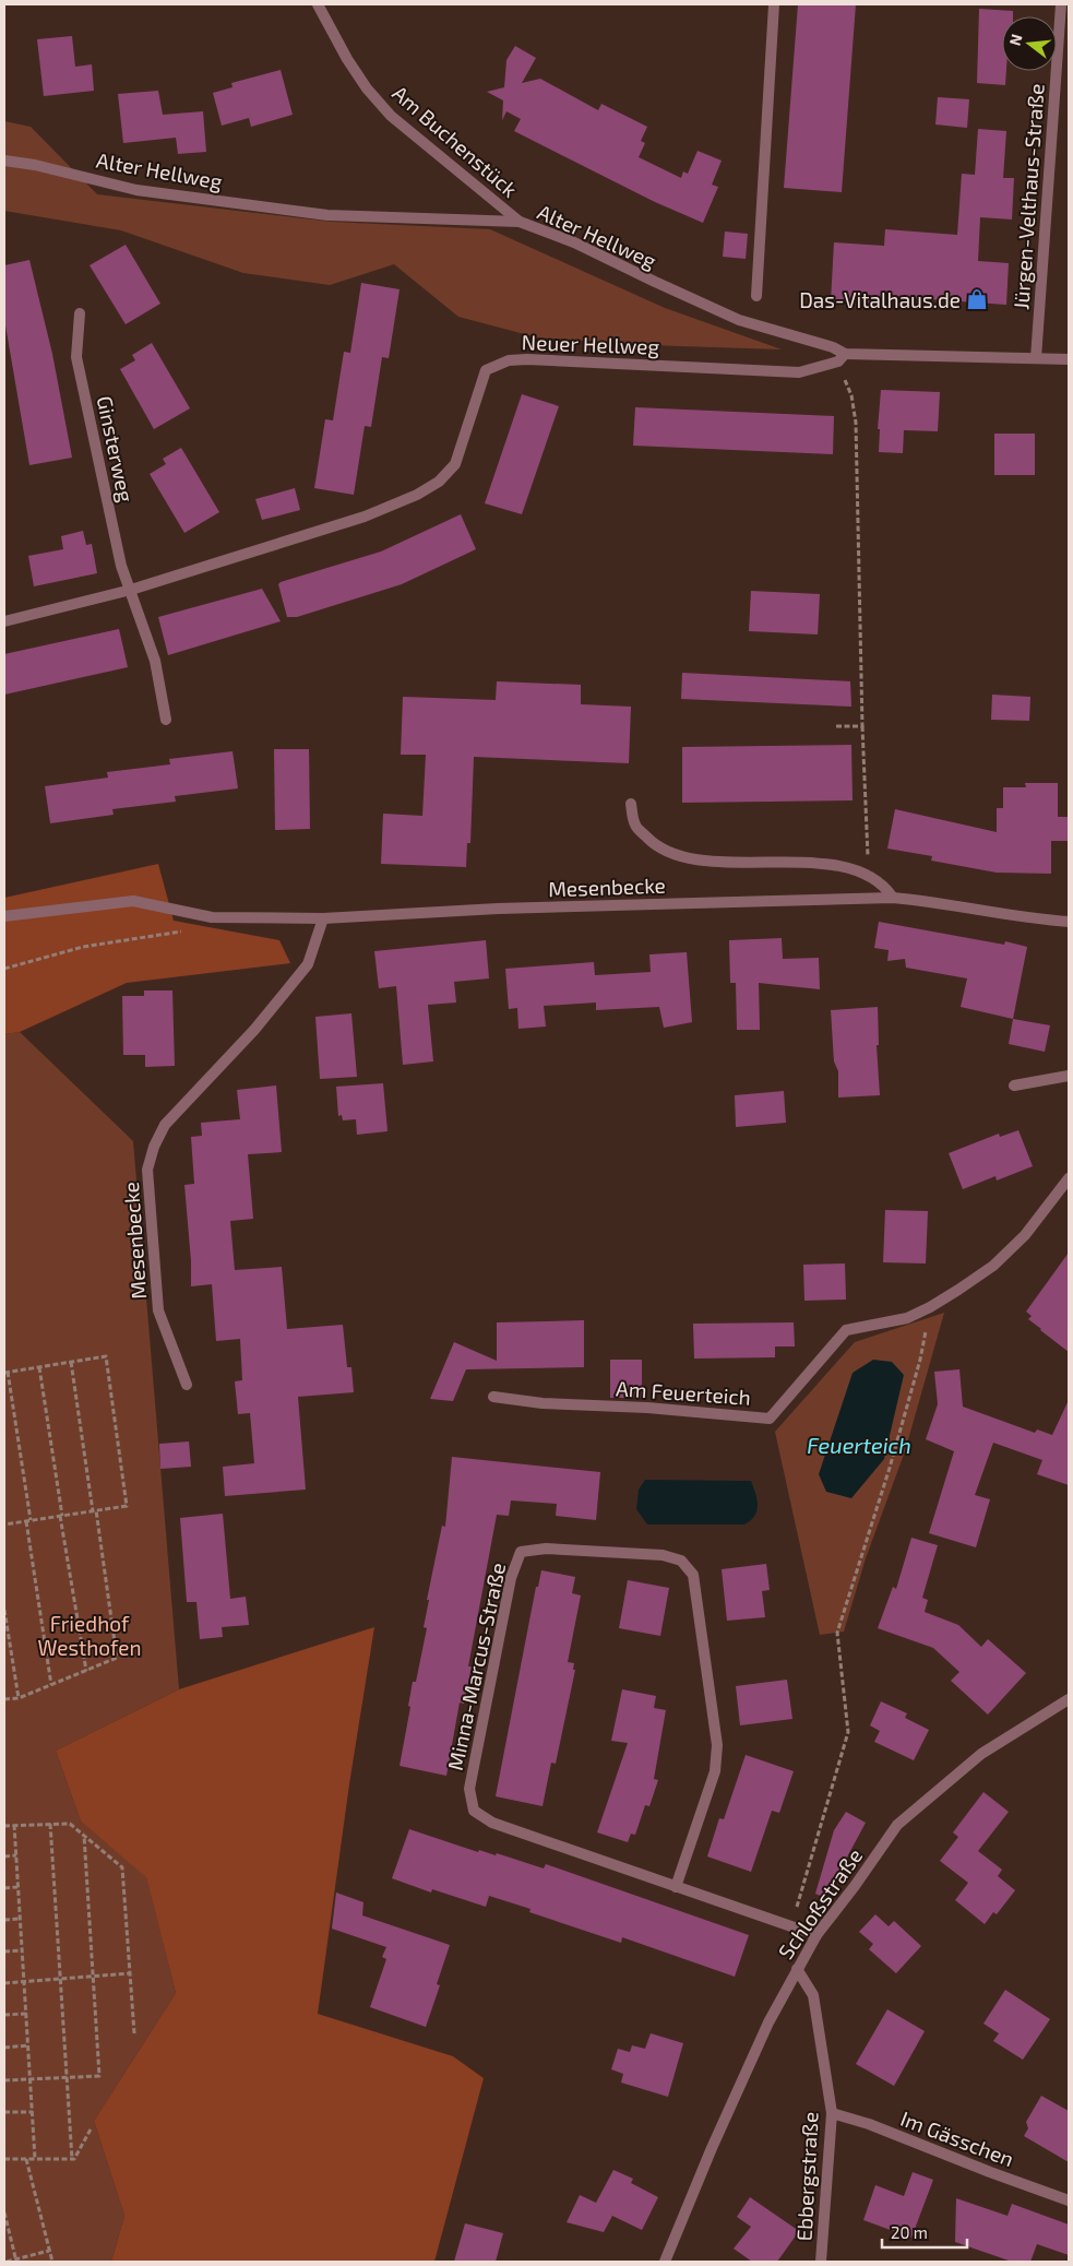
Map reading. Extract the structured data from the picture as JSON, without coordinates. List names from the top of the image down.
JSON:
{
  "streets": {
    "street": [
      "Am Buchenstück",
      "Alter Hellweg",
      "Jürgen-Velthaus-Straße",
      "Neuer Hellweg",
      "Ginsterweg",
      "Mesenbecke",
      "Am Feuerteich",
      "Minna-Marcus-Straße",
      "Schloßstraße",
      "Im Gässchen",
      "Ebbergstraße"
    ]
  },
  "crossings": [
    ["Am Buchenstück", "Alter Hellweg"],
    ["Alter Hellweg", "Jürgen-Velthaus-Straße"],
    ["Alter Hellweg", "Neuer Hellweg"],
    ["Neuer Hellweg", "Ginsterweg"],
    ["Minna-Marcus-Straße", "Schloßstraße"],
    ["Schloßstraße", "Ebbergstraße"],
    ["Im Gässchen", "Ebbergstraße"]
  ],
  "water": ["Feuerteich"],
  "parks": ["Friedhof Westhofen"],
  "places": {
    "shop": ["Das-Vitalhaus.de"]
  },
  "scale_bar": "20 m",
  "north": "left"
}
